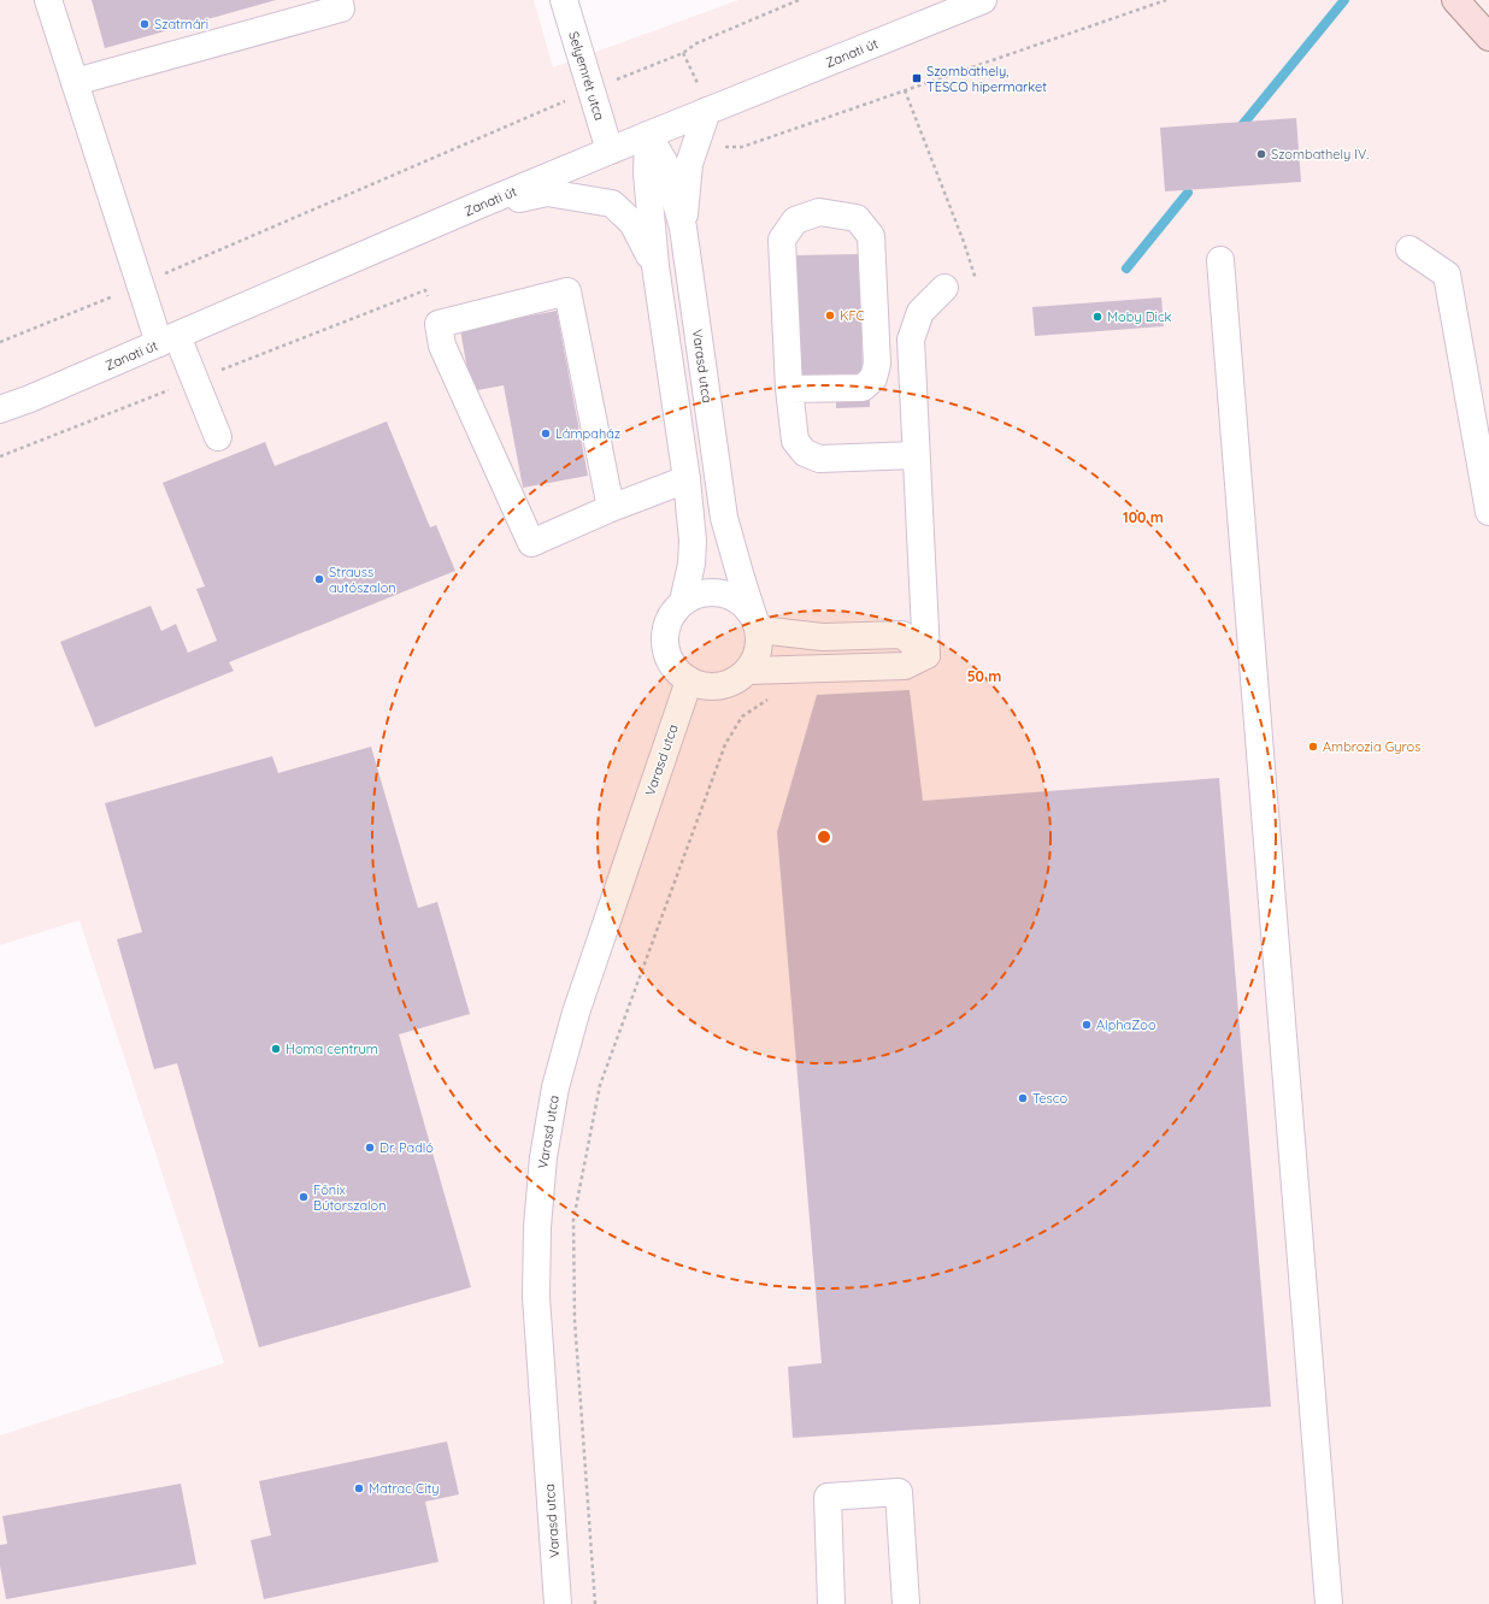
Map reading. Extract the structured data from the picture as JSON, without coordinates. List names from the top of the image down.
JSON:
{
  "streets": {
    "street": ["Zanati út", "Selyemrét utca", "Varasd utca"]
  },
  "crossings": [
    ["Zanati út", "Selyemrét utca"],
    ["Zanati út", "Varasd utca"]
  ],
  "places": {
    "other": [
      "Szatmári",
      "Szombathely IV.",
      "KFC",
      "Moby Dick",
      "Lámpaház",
      "Strauss autószalon",
      "Ambrozia Gyros",
      "AlphaZoo",
      "Homa centrum",
      "Tesco",
      "Dr. Padló",
      "Főnix Bútorszalon",
      "Matrac City"
    ],
    "transit": ["Szombathely, TESCO hipermarket"]
  },
  "rings": ["100 m", "50 m"]
}
